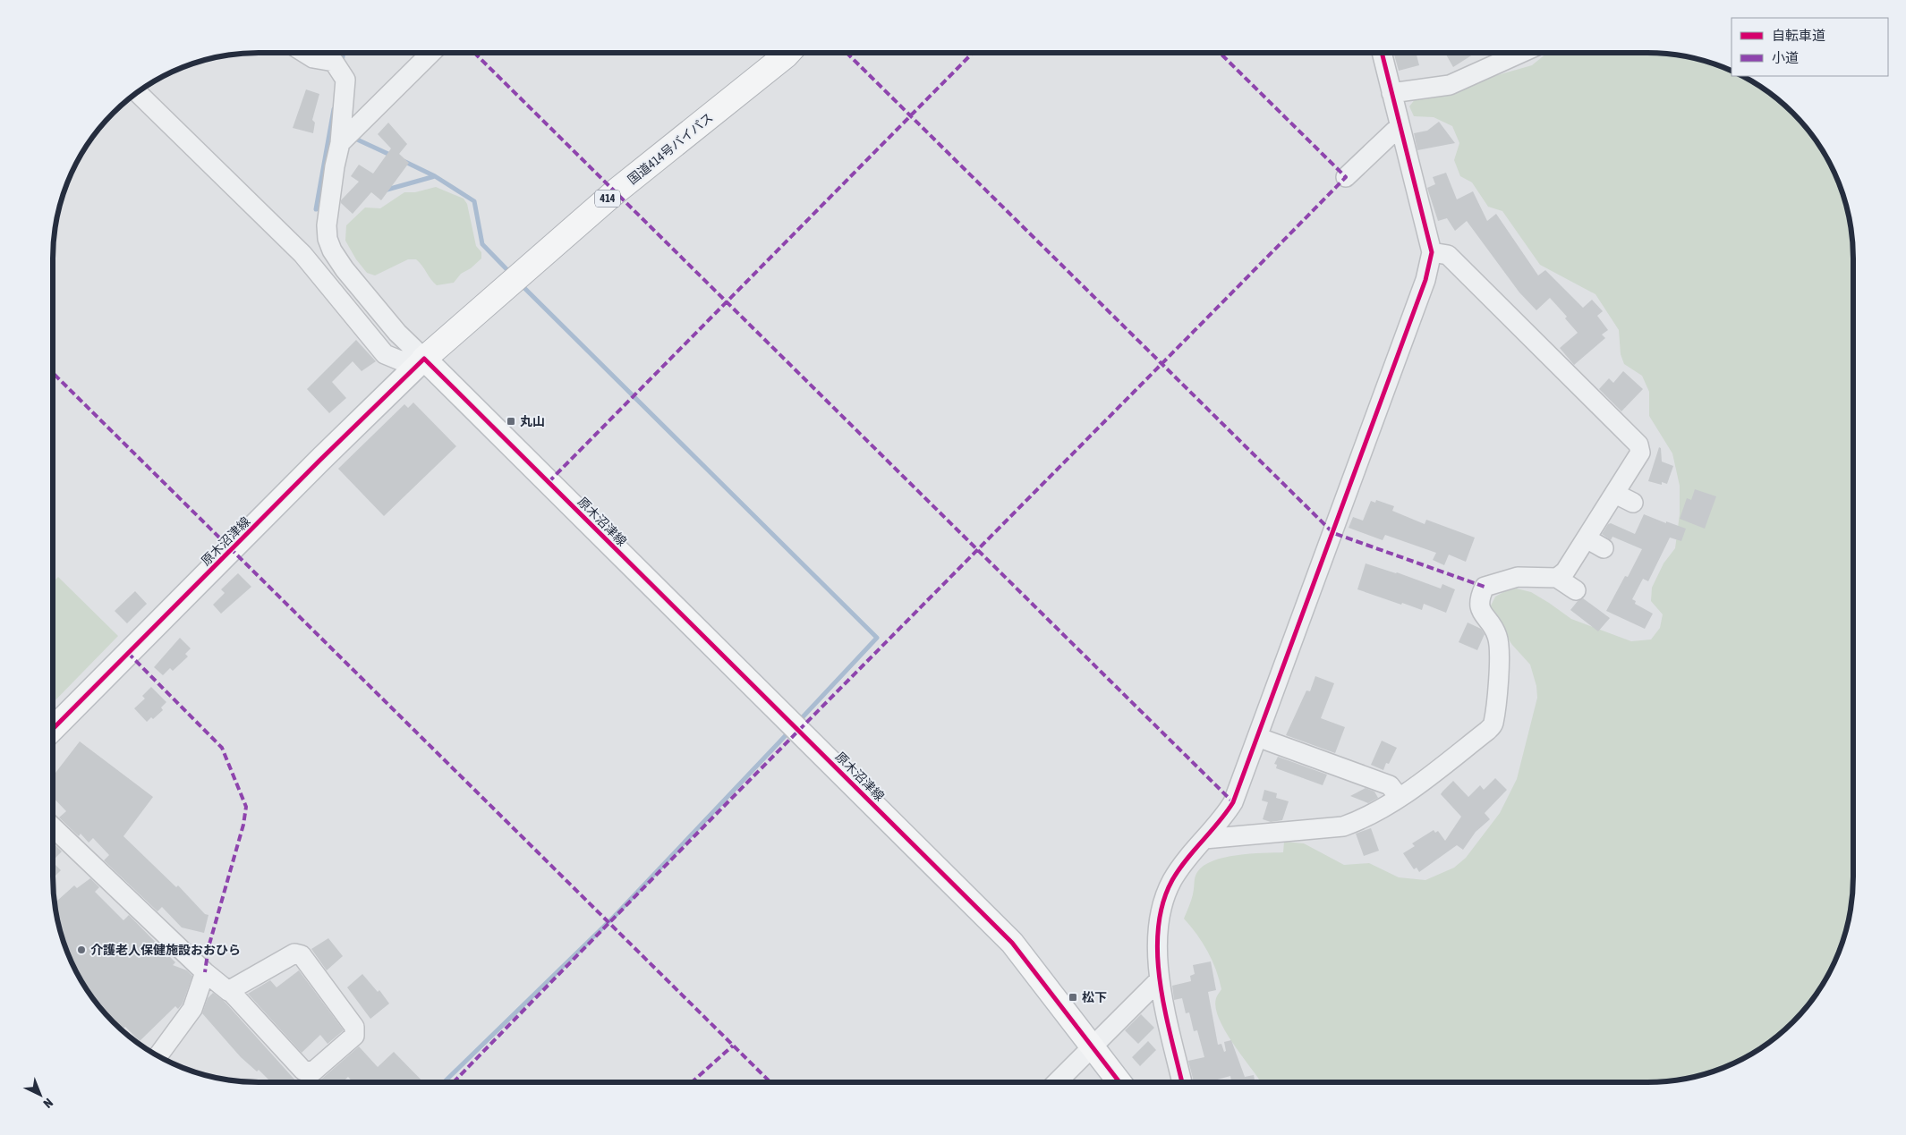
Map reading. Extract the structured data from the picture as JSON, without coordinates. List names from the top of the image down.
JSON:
{
  "streets": {
    "highway": ["国道414号バイパス", "414"],
    "main road": ["原木沼津線"]
  },
  "crossings": [
    ["国道414号バイパス", "原木沼津線"]
  ],
  "places": {
    "transit": ["丸山", "松下"],
    "other": ["介護老人保健施設おおひら"]
  },
  "legend": ["自転車道", "小道"],
  "north": "bottom right"
}
